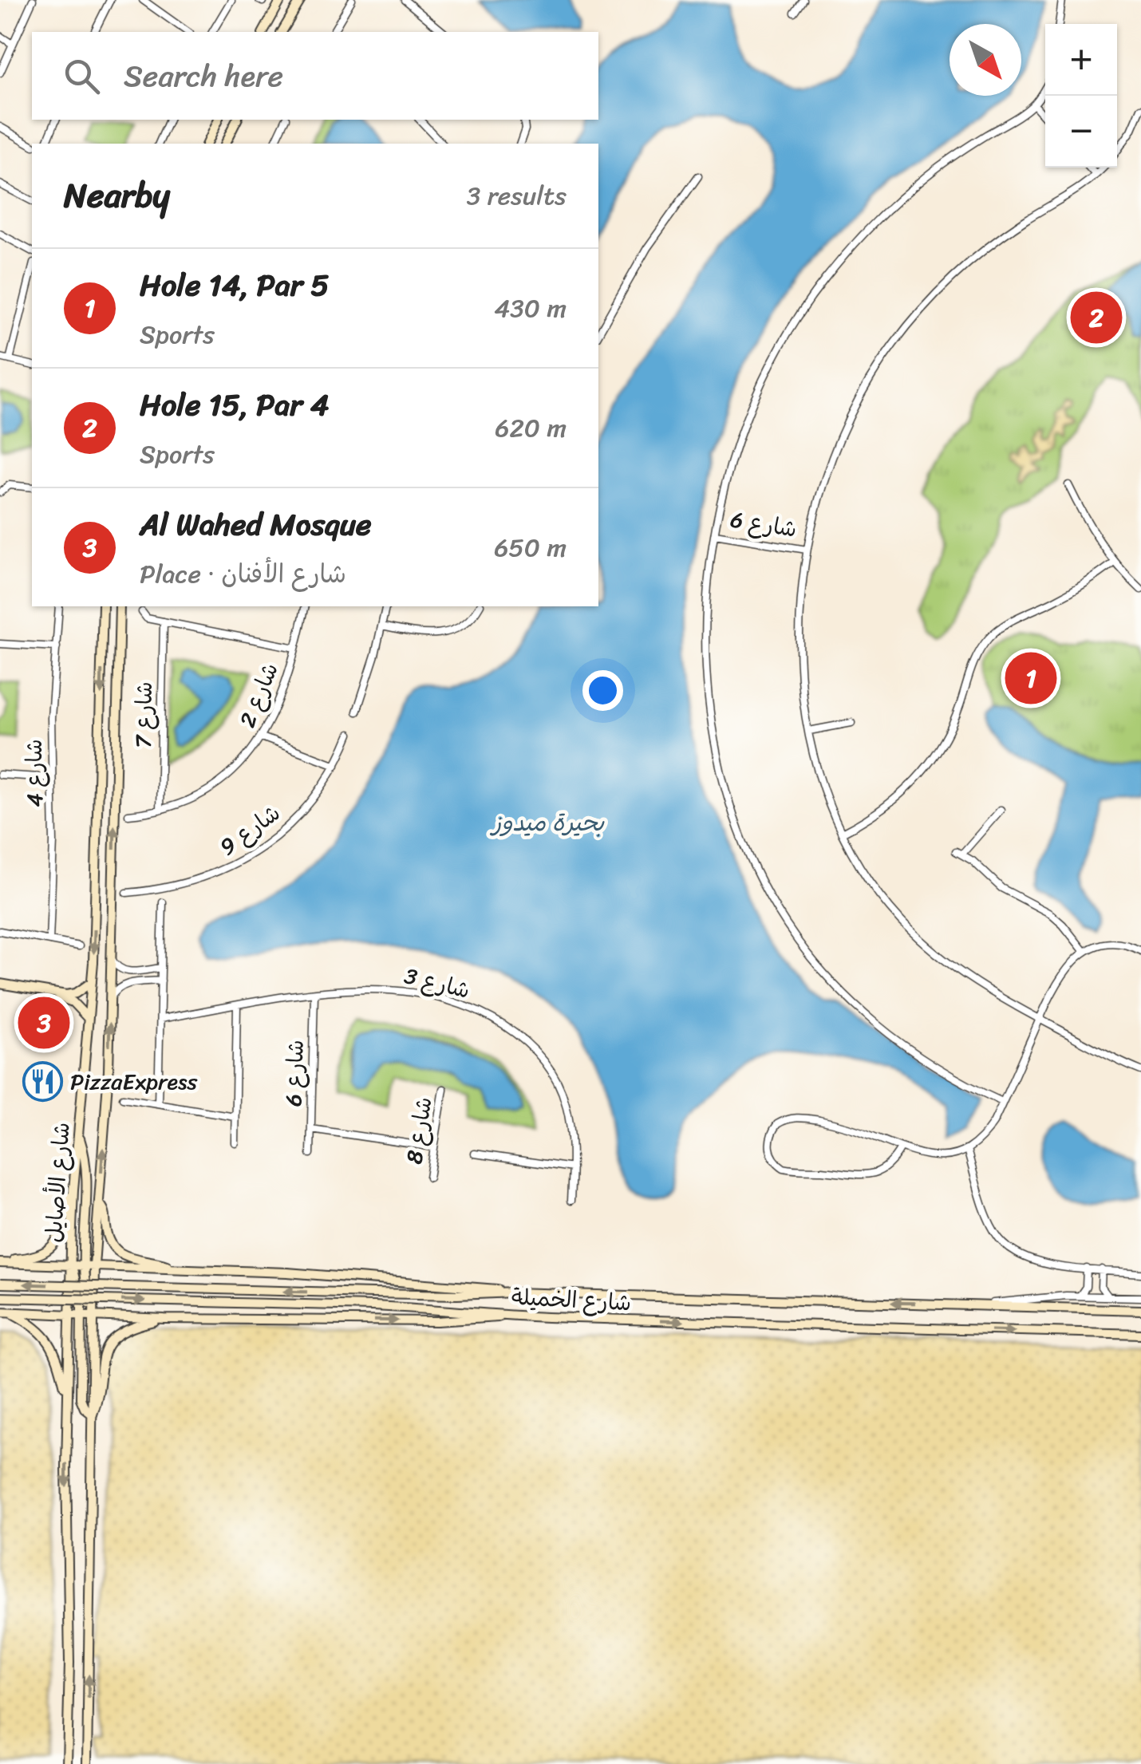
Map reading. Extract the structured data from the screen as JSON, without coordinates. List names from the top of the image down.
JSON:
{
  "streets": {
    "main road": ["شارع الأصايل", "شارع الخميلة"],
    "street": [
      "شارع 6",
      "شارع 2",
      "شارع 7",
      "شارع 4",
      "شارع 9",
      "شارع 3",
      "شارع 8"
    ]
  },
  "crossings": [
    ["شارع 6", "شارع 3"],
    ["شارع 2", "شارع 7"]
  ],
  "water": ["بحيرة ميدوز"],
  "places": {
    "restaurant": ["PizzaExpress"]
  },
  "north": "bottom right",
  "page": {
    "map_buttons": ["+", "−"],
    "search": "Search here",
    "heading": ["Nearby", "3 results"],
    "list": [
      {
        "mark": "1",
        "name": "Hole 14, Par 5",
        "note": "Sports",
        "value": "430 m"
      },
      {
        "mark": "2",
        "name": "Hole 15, Par 4",
        "note": "Sports",
        "value": "620 m"
      },
      {
        "mark": "3",
        "name": "Al Wahed Mosque",
        "note": "Place · شارع الأفنان",
        "value": "650 m"
      }
    ],
    "pins": ["2", "1", "3"]
  }
}
